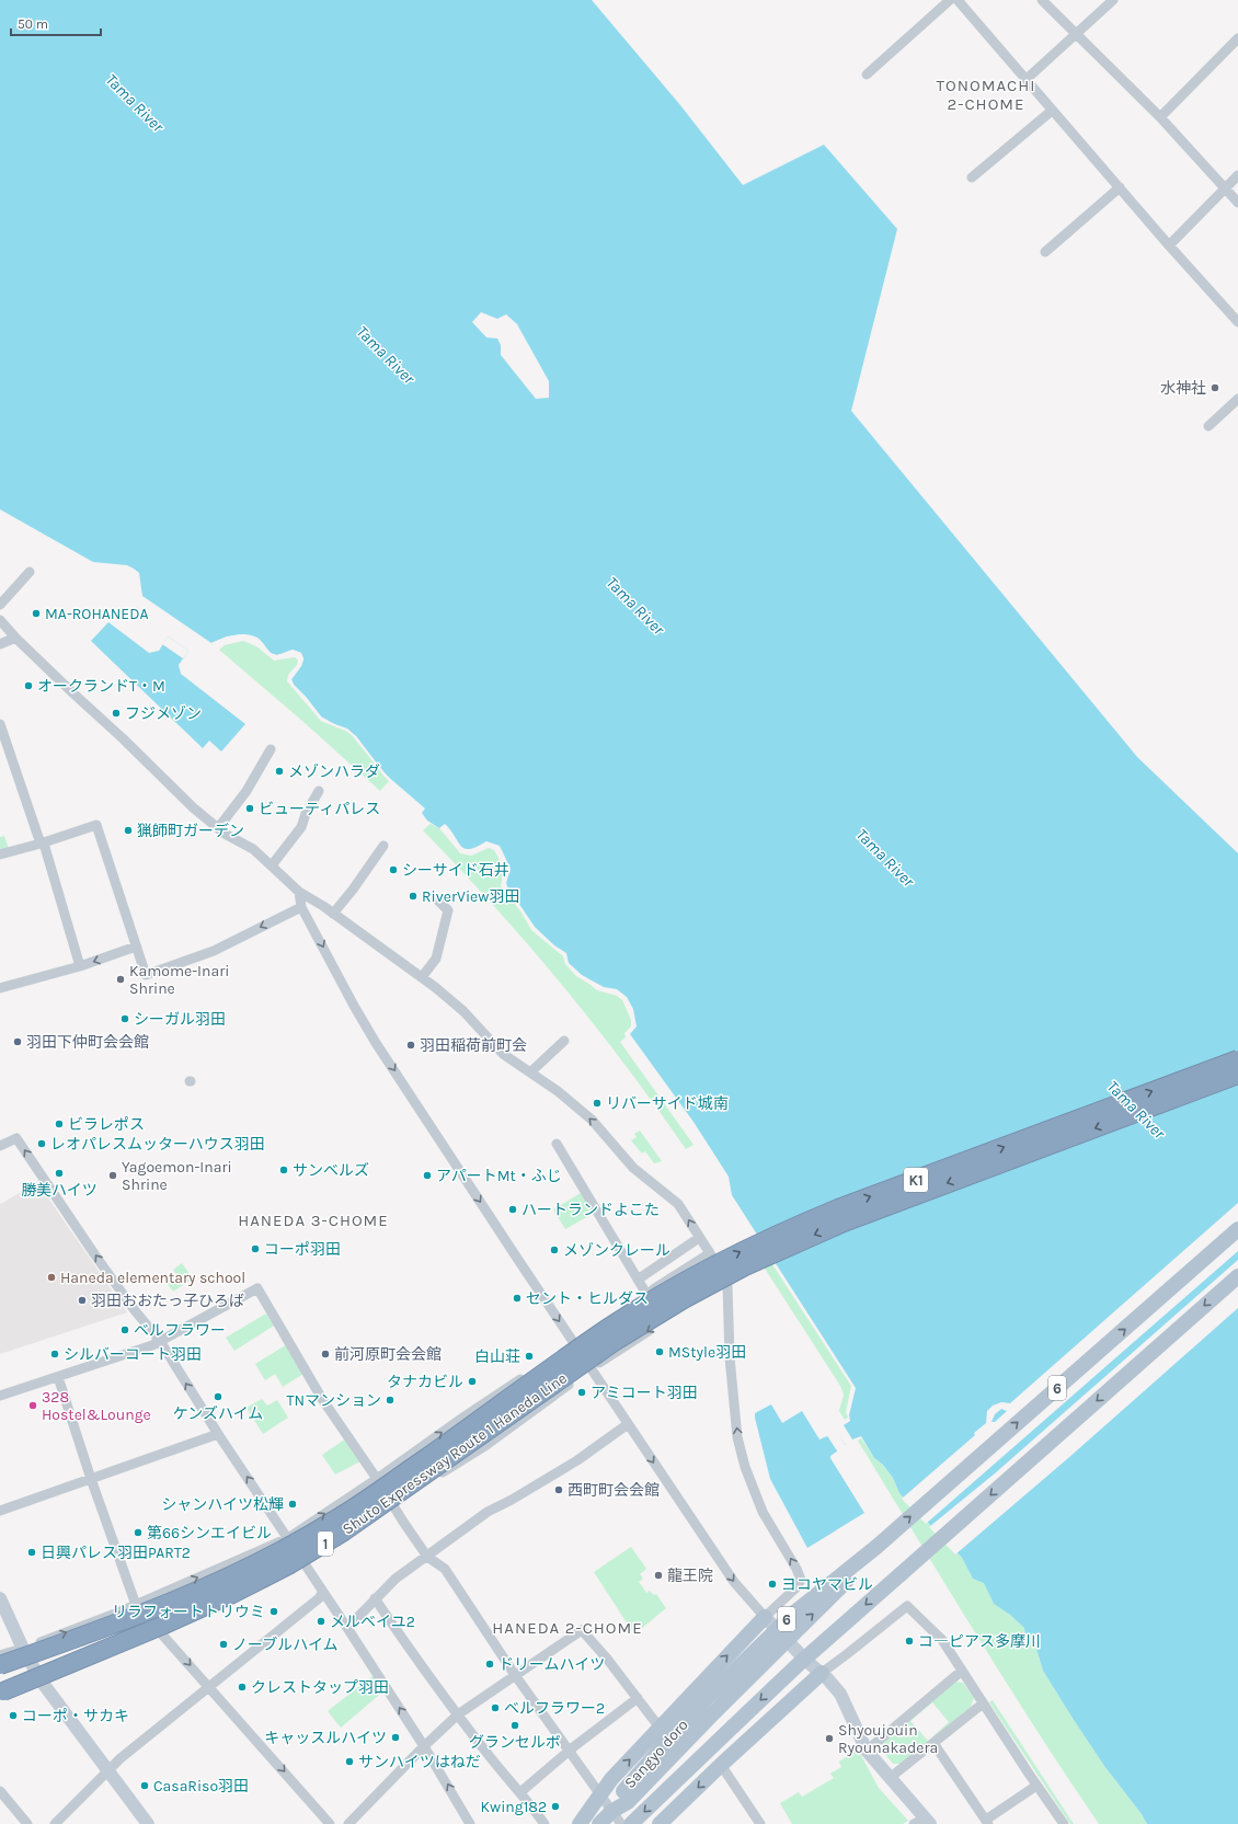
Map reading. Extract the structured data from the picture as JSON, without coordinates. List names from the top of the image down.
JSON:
{
  "streets": {
    "highway": ["K1", "Shuto Expressway Route 1 Haneda Line", "1"],
    "main road": ["6", "Sangyo doro"]
  },
  "crossings": [
    ["K1", "Shuto Expressway Route 1 Haneda Line"]
  ],
  "districts": ["TONOMACHI 2-CHOME", "HANEDA 3-CHOME", "HANEDA 2-CHOME"],
  "water": ["Tama River"],
  "places": [
    "水神社",
    "MA-ROHANEDA",
    "オークランドT・M",
    "フジメゾン",
    "メゾンハラダ",
    "ビューティパレス",
    "猟師町ガーデン",
    "シーサイド石井",
    "RiverView羽田",
    "Kamome-Inari Shrine",
    "シーガル羽田",
    "羽田下仲町会会館",
    "羽田稲荷前町会",
    "リバーサイド城南",
    "ビラレポス",
    "レオパレスムッターハウス羽田",
    "サンベルズ",
    "勝美ハイツ",
    "Yagoemon-Inari Shrine",
    "アパートMt・ふじ",
    "ハートランドよこた",
    "コーポ羽田",
    "メゾンクレール",
    "Haneda elementary school",
    "セント・ヒルダス",
    "羽田おおたっ子ひろば",
    "ベルフラワー",
    "MStyle羽田",
    "シルバーコート羽田",
    "前河原町会会館",
    "白山荘",
    "タナカビル",
    "アミコート羽田",
    "ケンズハイム",
    "TNマンション",
    "328 Hostel&Lounge",
    "西町町会会館",
    "シャンハイツ松輝",
    "第66シンエイビル",
    "日興パレス羽田PART2",
    "龍王院",
    "ヨコヤマビル",
    "リラフォートトリウミ",
    "メルベイユ2",
    "コ―ピアス多摩川",
    "ノーブルハイム",
    "ドリームハイツ",
    "クレストタップ羽田",
    "ベルフラワー2",
    "コーポ・サカキ",
    "グランセルボ",
    "キャッスルハイツ",
    "Shyoujouin Ryounakadera",
    "サンハイツはねだ",
    "CasaRiso羽田",
    "Kwing182"
  ],
  "scale_bar": "50 m"
}
